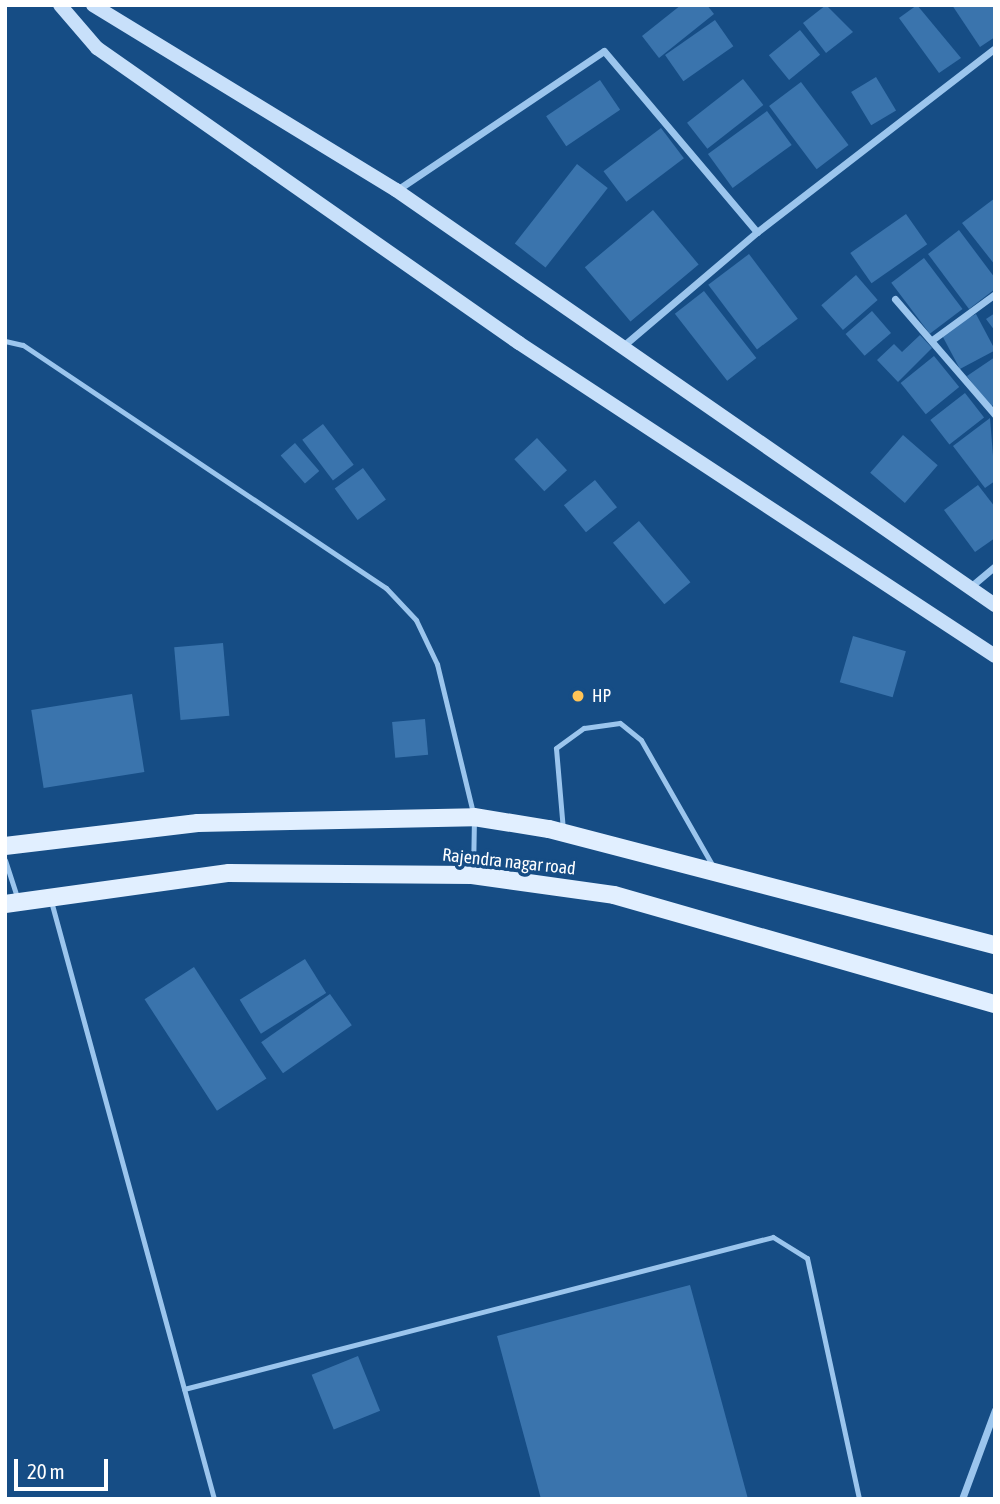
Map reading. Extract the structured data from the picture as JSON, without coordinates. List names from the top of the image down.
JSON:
{
  "streets": {
    "main road": ["Rajendra nagar road"]
  },
  "places": ["HP"],
  "scale_bar": "20 m"
}
